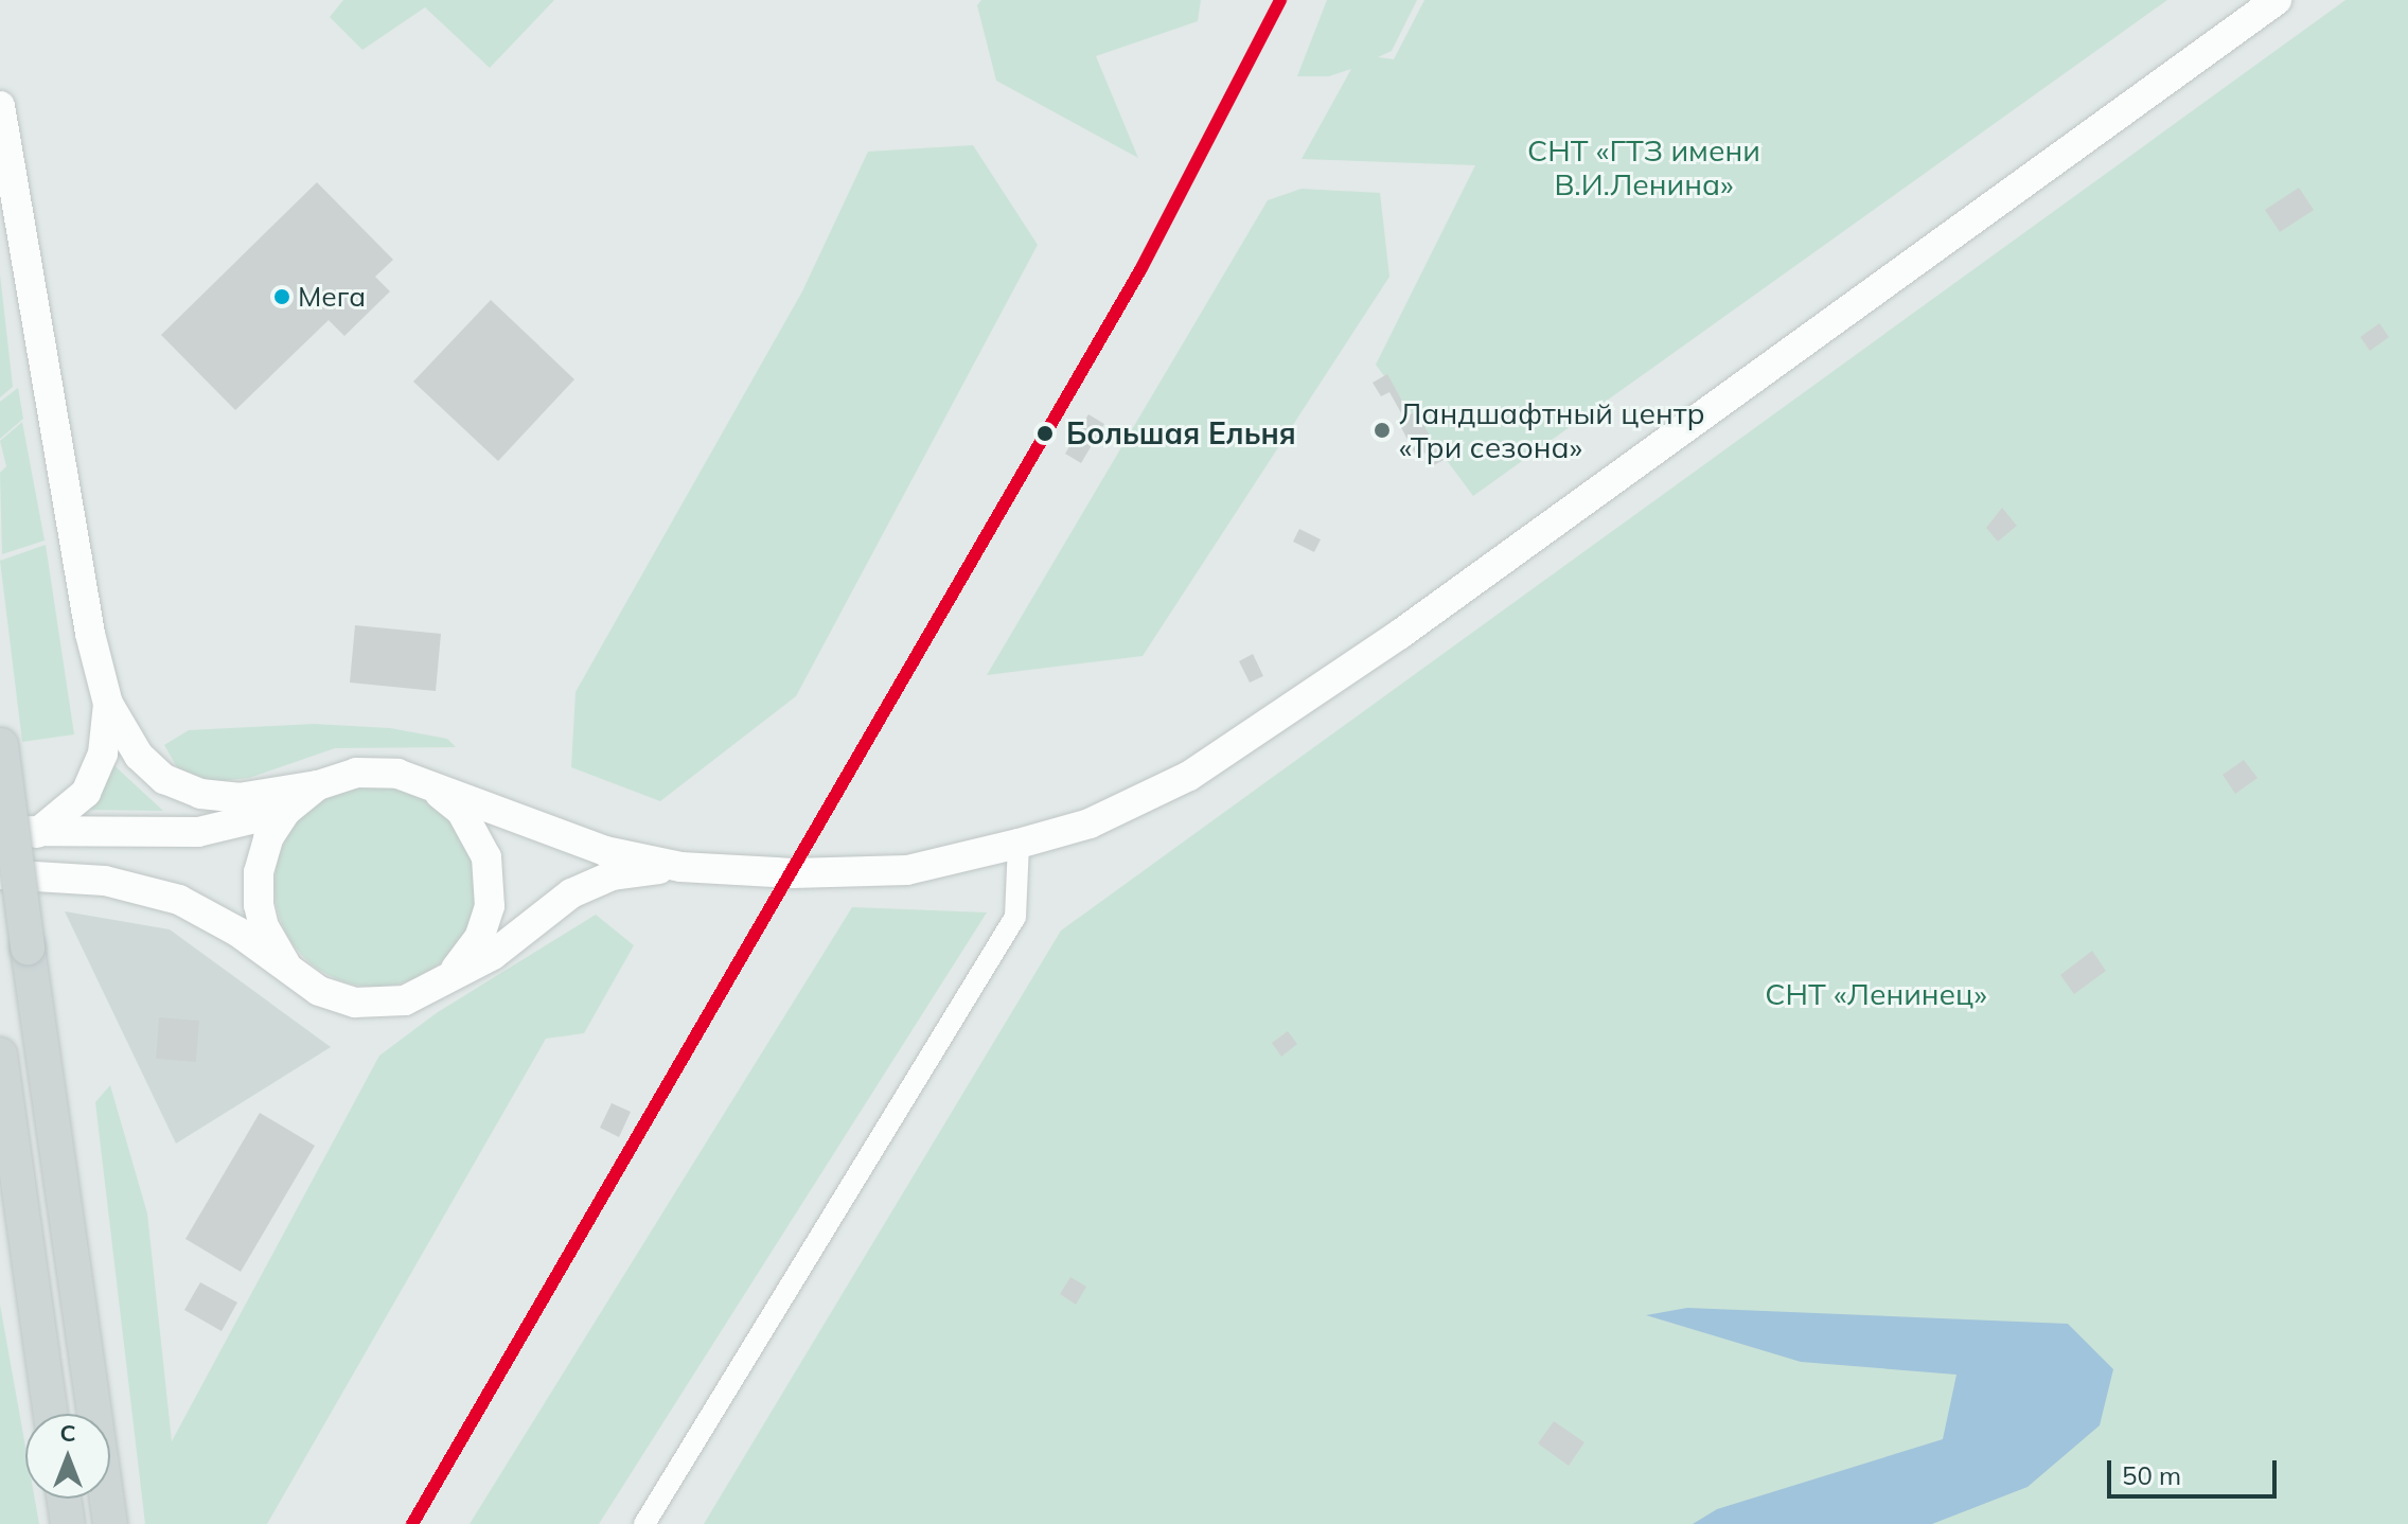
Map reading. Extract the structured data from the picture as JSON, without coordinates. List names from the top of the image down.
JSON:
{
  "parks": ["СНТ «ГТЗ имени В.И.Ленина»", "СНТ «Ленинец»"],
  "places": ["Мега", "Ландшафтный центр «Три сезона»", "Большая Ельня"],
  "scale_bar": "50 m",
  "north": "top"
}
